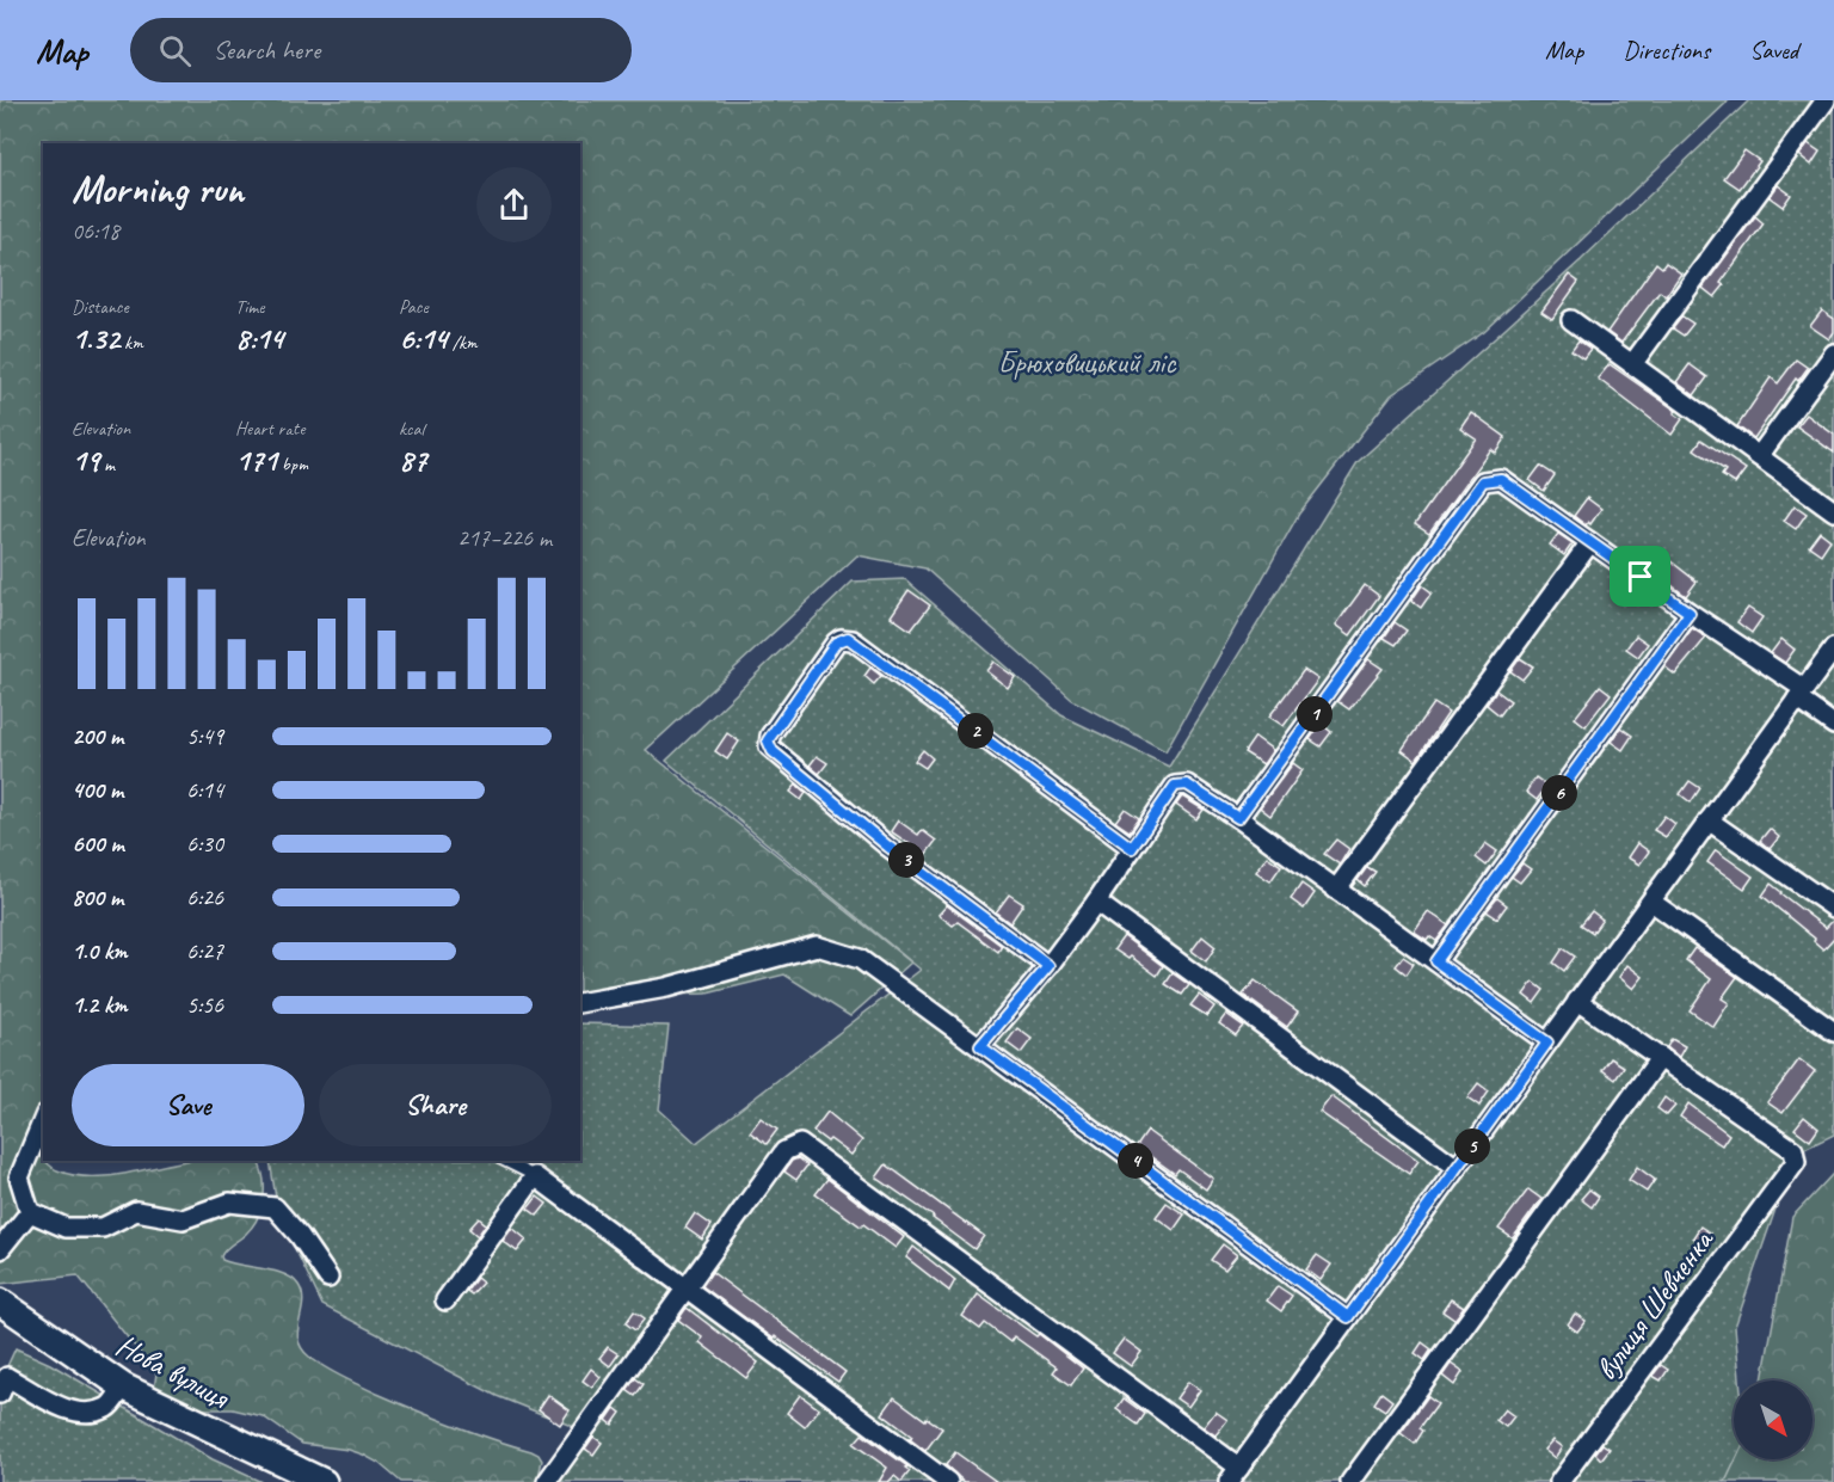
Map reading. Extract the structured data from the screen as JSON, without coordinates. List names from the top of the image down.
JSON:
{
  "streets": {
    "street": ["вулиця Шевченка", "Нова вулиця"]
  },
  "parks": ["Брюховицький ліс"],
  "north": "bottom right",
  "page": {
    "header": "Map",
    "search": "Search here",
    "nav": ["Map", "Directions", "Saved"],
    "heading": ["Morning run", "06:18"],
    "stats": [
      ["Distance", "1.32 km"],
      ["Time", "8:14"],
      ["Pace", "6:14 /km"],
      ["Elevation", "19 m"],
      ["Heart rate", "171 bpm"],
      ["kcal", "87"]
    ],
    "chart": ["Elevation", "217–226 m"],
    "pins": [
      "1",
      "2",
      "6",
      "3",
      "5",
      "4"
    ],
    "list": [
      {
        "name": "200 m",
        "note": "5:49"
      },
      {
        "name": "400 m",
        "note": "6:14"
      },
      {
        "name": "600 m",
        "note": "6:30"
      },
      {
        "name": "800 m",
        "note": "6:26"
      },
      {
        "name": "1.0 km",
        "note": "6:27"
      },
      {
        "name": "1.2 km",
        "note": "5:56"
      }
    ],
    "buttons": ["Save", "Share"]
  }
}
